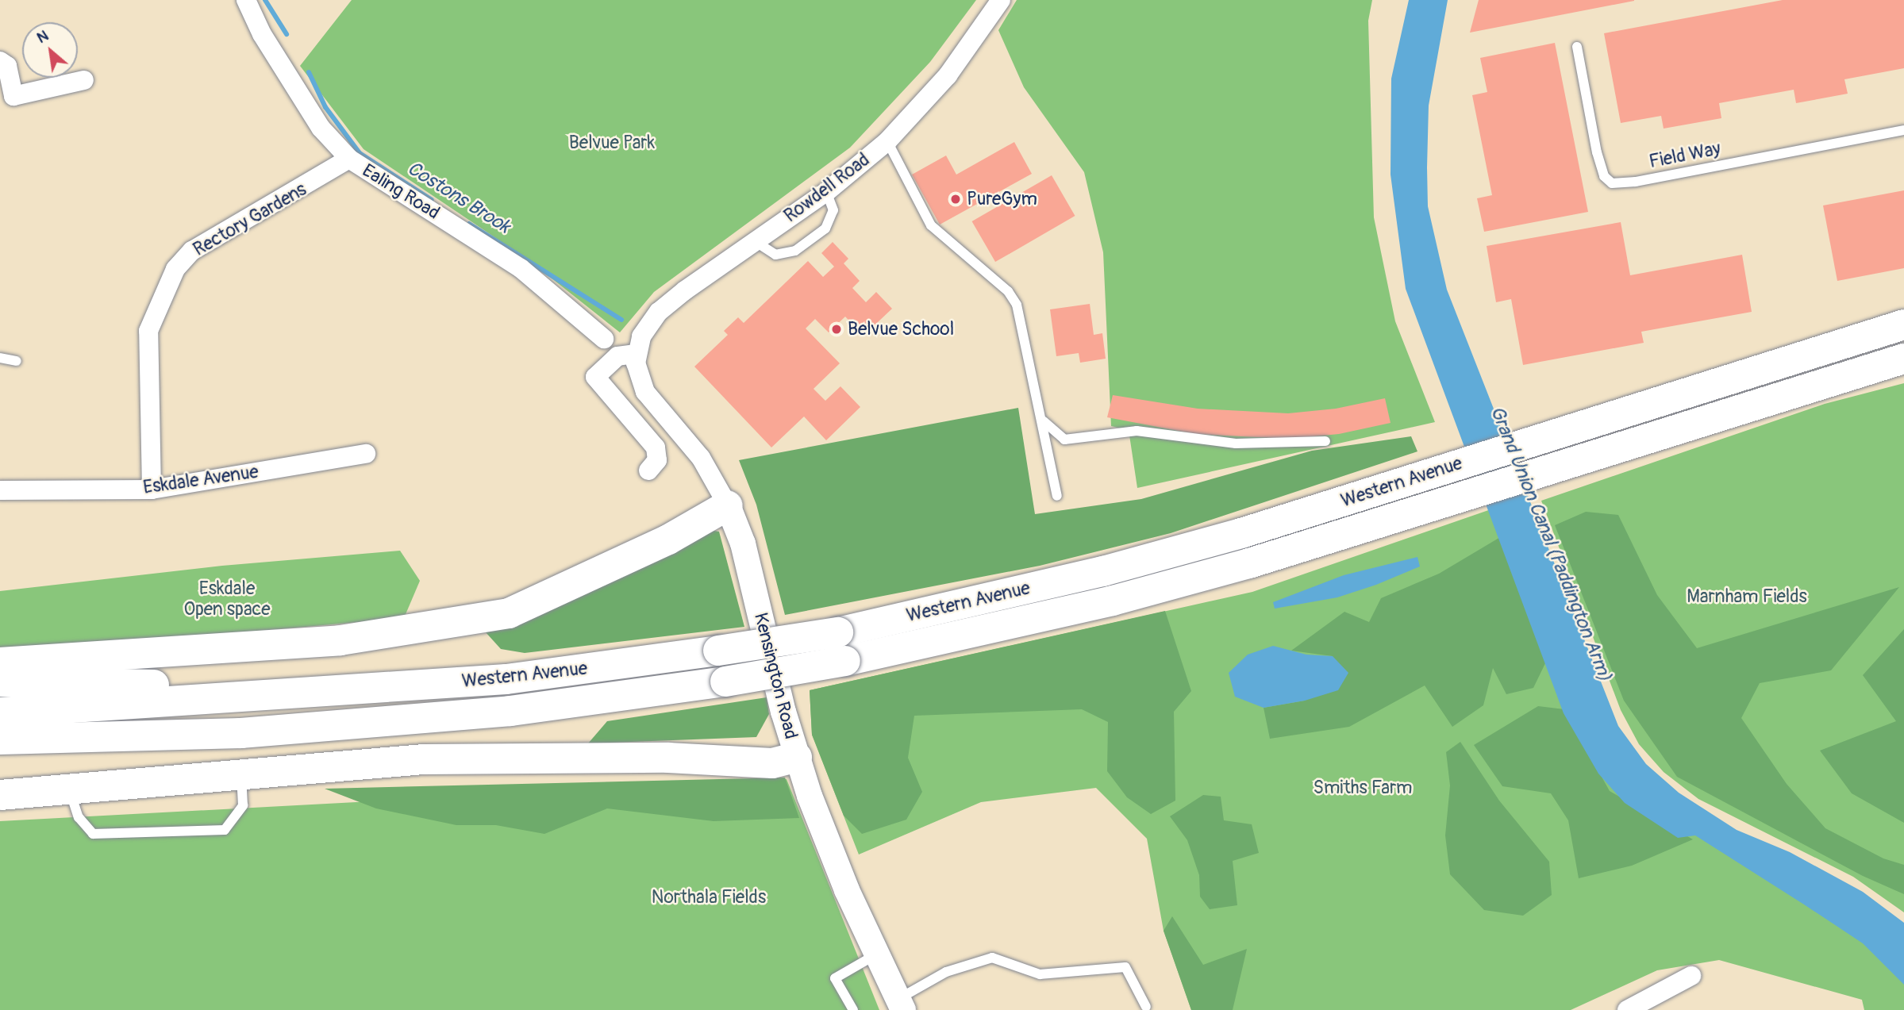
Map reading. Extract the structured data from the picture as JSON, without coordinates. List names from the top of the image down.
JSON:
{
  "streets": {
    "highway": ["Western Avenue"],
    "street": [
      "Rowdell Road",
      "Ealing Road",
      "Rectory Gardens",
      "Eskdale Avenue",
      "Kensington Road"
    ],
    "lane": ["Field Way"]
  },
  "crossings": [
    ["Rowdell Road", "Kensington Road"],
    ["Ealing Road", "Rectory Gardens"],
    ["Rectory Gardens", "Eskdale Avenue"]
  ],
  "water": ["Costons Brook", "Grand Union Canal (Paddington Arm)"],
  "parks": [
    "Belvue Park",
    "Eskdale Open space",
    "Marnham Fields",
    "Smiths Farm",
    "Northala Fields"
  ],
  "places": ["PureGym", "Belvue School"],
  "north": "top left"
}
